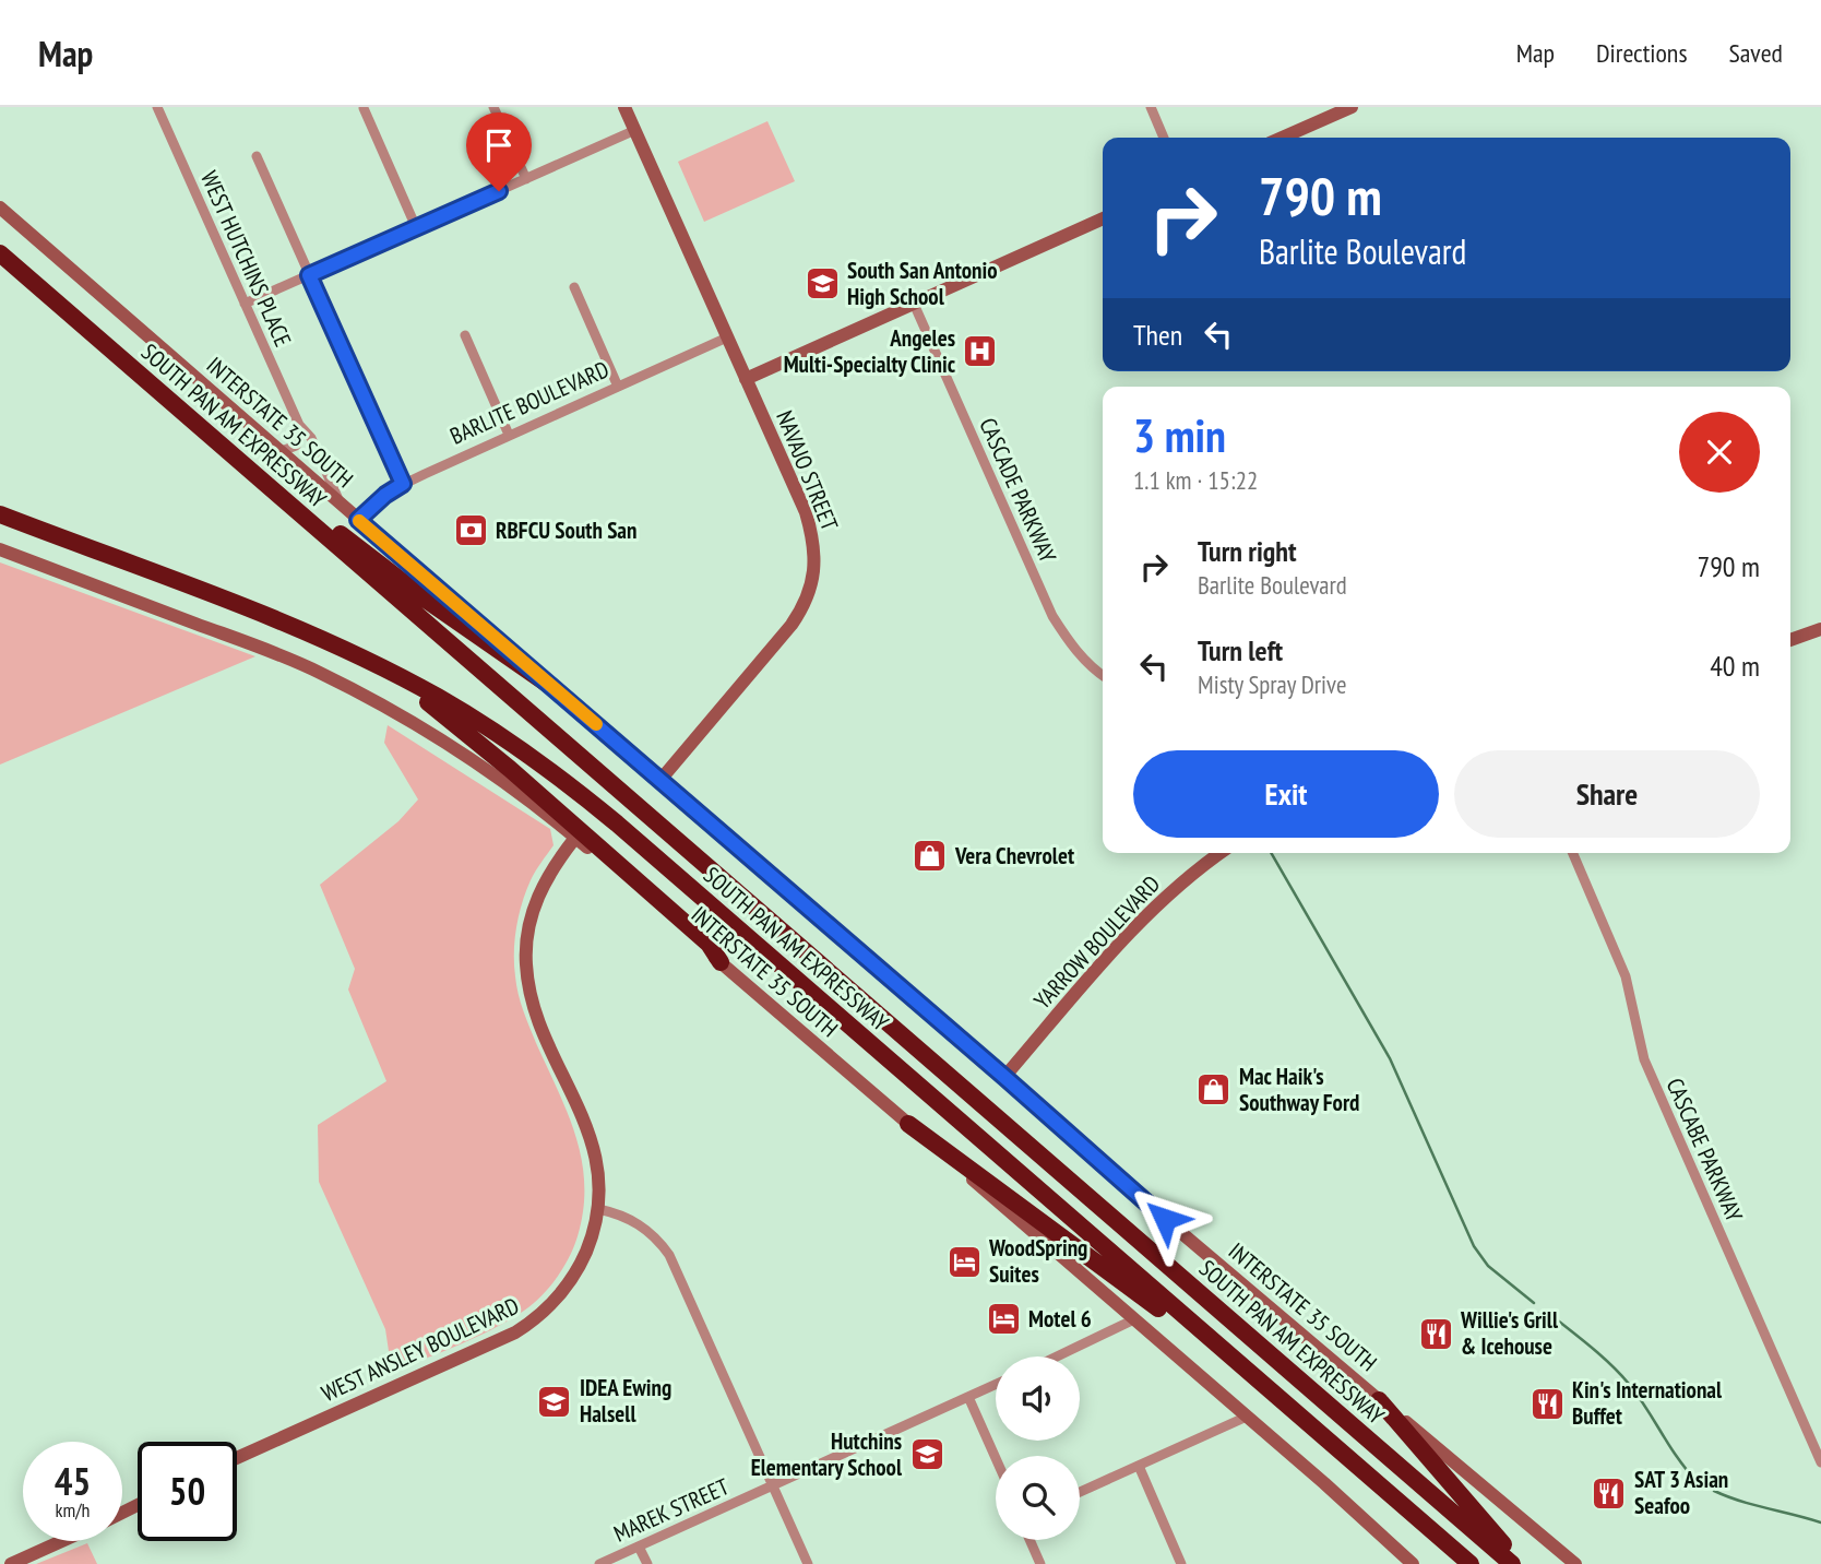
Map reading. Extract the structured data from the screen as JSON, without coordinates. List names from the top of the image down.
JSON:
{
  "streets": {
    "highway": ["SOUTH PAN AM EXPRESSWAY"],
    "main road": [
      "INTERSTATE 35 SOUTH",
      "NAVAJO STREET",
      "YARROW BOULEVARD",
      "WEST ANSLEY BOULEVARD"
    ],
    "street": [
      "WEST HUTCHINS PLACE",
      "BARLITE BOULEVARD",
      "CASCADE PARKWAY",
      "CASCABE PARKWAY",
      "MAREK STREET"
    ]
  },
  "crossings": [
    ["WEST HUTCHINS PLACE", "INTERSTATE 35 SOUTH"],
    ["BARLITE BOULEVARD", "INTERSTATE 35 SOUTH"],
    ["BARLITE BOULEVARD", "NAVAJO STREET"],
    ["INTERSTATE 35 SOUTH", "NAVAJO STREET"],
    ["INTERSTATE 35 SOUTH", "YARROW BOULEVARD"],
    ["INTERSTATE 35 SOUTH", "WEST ANSLEY BOULEVARD"]
  ],
  "places": {
    "school or university": ["South San Antonio High School", "IDEA Ewing Halsell", "Hutchins Elementary School"],
    "hospital": ["Angeles Multi-Specialty Clinic"],
    "bank": ["RBFCU South San"],
    "shop": ["Vera Chevrolet", "Mac Haik's Southway Ford"],
    "hotel": ["WoodSpring Suites", "Motel 6"],
    "restaurant": ["Willie's Grill & Icehouse", "Kin's International Buffet", "SAT 3 Asian Seafoo"]
  },
  "page": {
    "header": "Map",
    "nav": ["Map", "Directions", "Saved"],
    "turn": ["790 m", "Barlite Boulevard"],
    "then": "Then",
    "heading": ["3 min", "1.1 km · 15:22"],
    "list": [
      {
        "name": "Turn right",
        "note": "Barlite Boulevard",
        "value": "790 m"
      },
      {
        "name": "Turn left",
        "note": "Misty Spray Drive",
        "value": "40 m"
      }
    ],
    "buttons": ["Exit", "Share"],
    "speed": "45 km/h",
    "limit": "50"
  }
}
